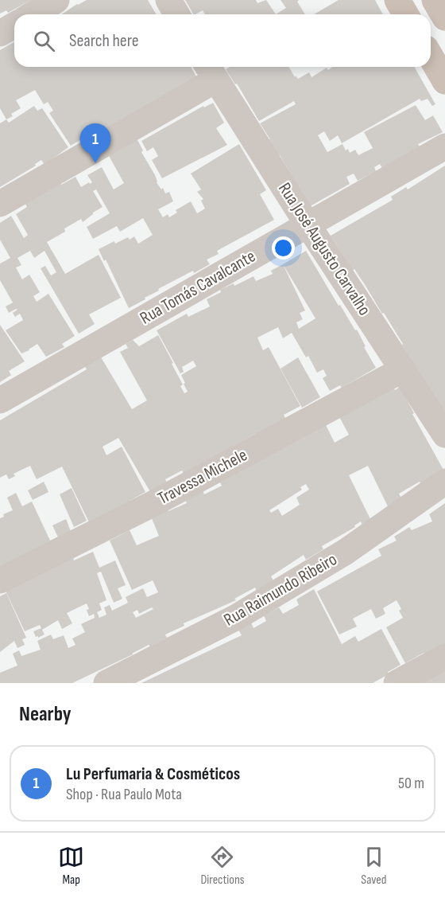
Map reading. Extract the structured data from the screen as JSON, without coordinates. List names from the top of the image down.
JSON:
{
  "streets": {
    "street": [
      "Rua José Augusto Carvalho",
      "Rua Tomás Cavalcante",
      "Travessa Michele",
      "Rua Raimundo Ribeiro"
    ]
  },
  "crossings": [
    ["Rua José Augusto Carvalho", "Rua Tomás Cavalcante"],
    ["Rua José Augusto Carvalho", "Travessa Michele"]
  ],
  "page": {
    "search": "Search here",
    "pins": "1",
    "heading": "Nearby",
    "list": [
      {
        "mark": "1",
        "name": "Lu Perfumaria & Cosméticos",
        "note": "Shop · Rua Paulo Mota",
        "value": "50 m"
      }
    ],
    "nav": ["Map", "Directions", "Saved"]
  }
}
